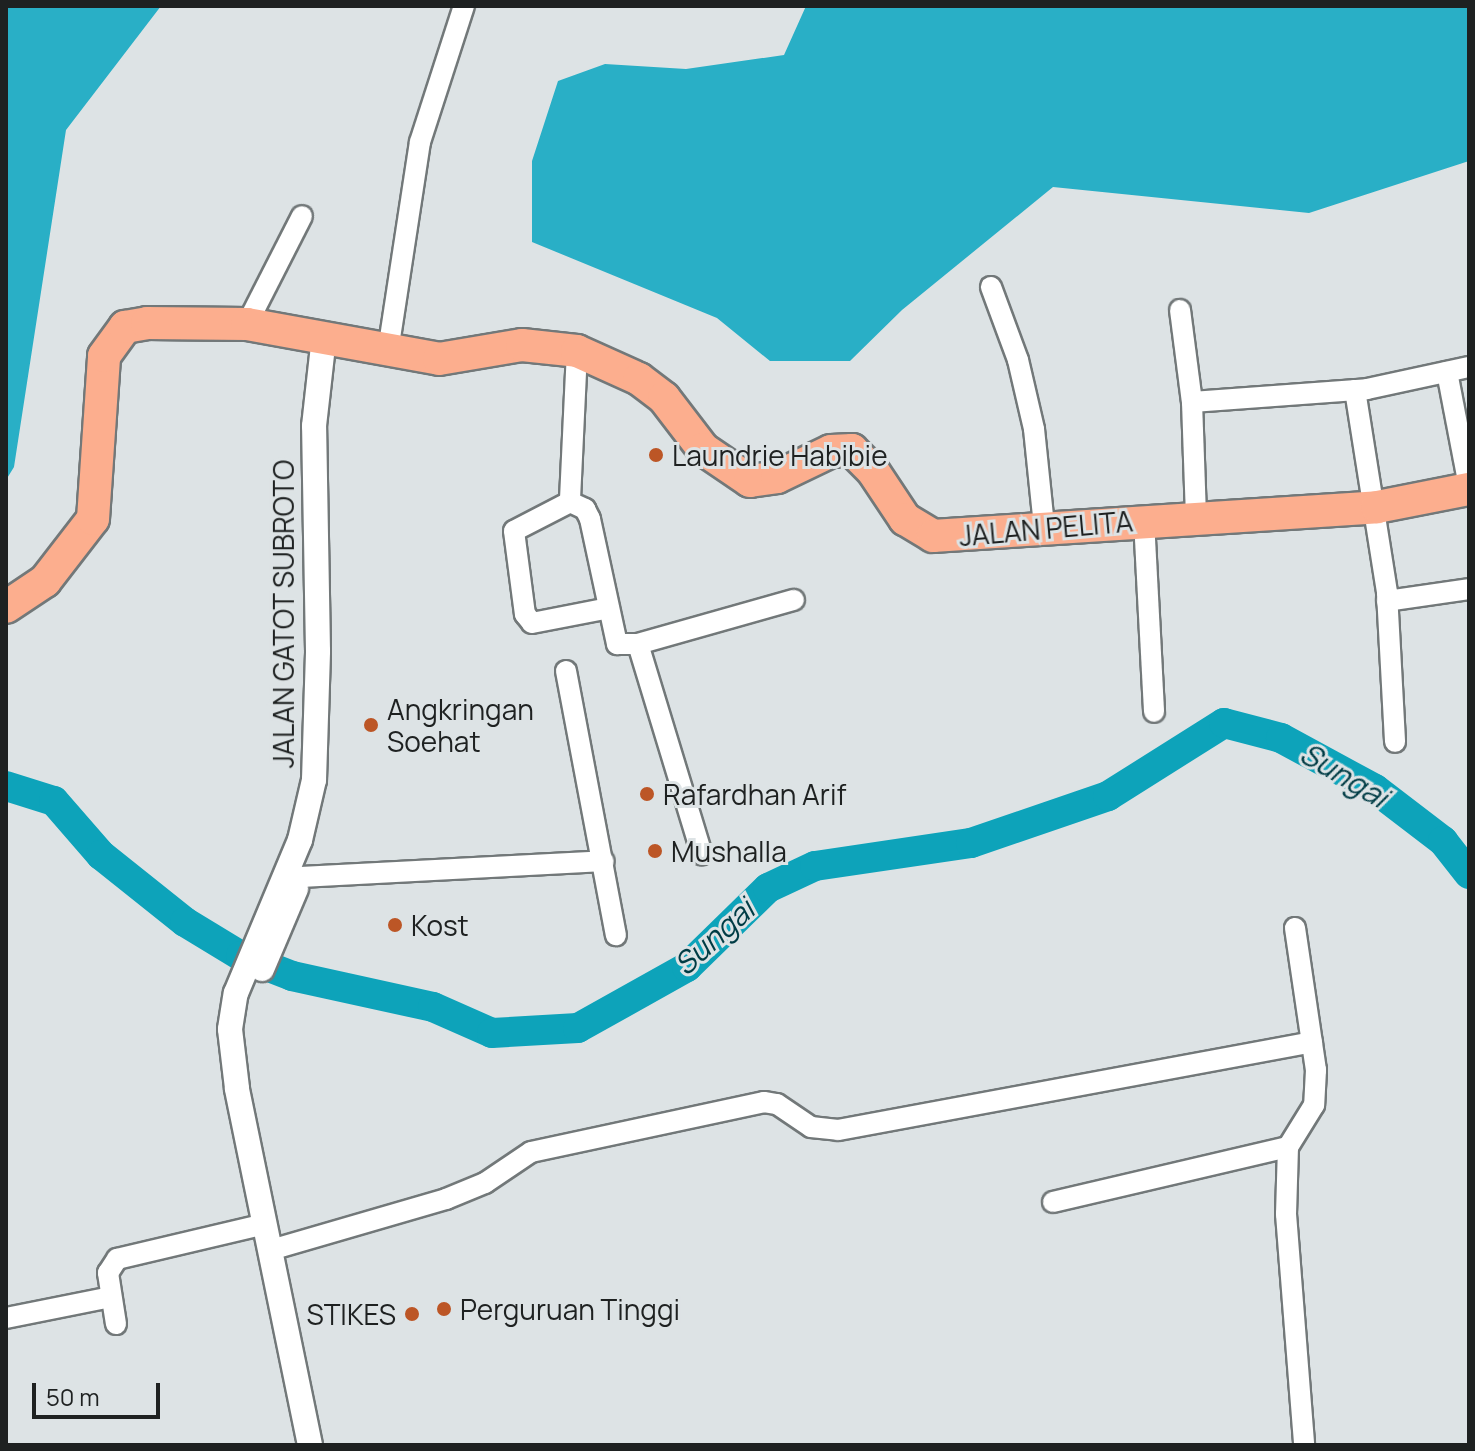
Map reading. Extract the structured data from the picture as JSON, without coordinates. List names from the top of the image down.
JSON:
{
  "streets": {
    "highway": ["JALAN PELITA"],
    "street": ["JALAN GATOT SUBROTO"]
  },
  "crossings": [
    ["JALAN PELITA", "JALAN GATOT SUBROTO"]
  ],
  "water": ["Sungai"],
  "places": [
    "Laundrie Habibie",
    "Angkringan Soehat",
    "Rafardhan Arif",
    "Mushalla",
    "Kost",
    "Perguruan Tinggi",
    "STIKES"
  ],
  "scale_bar": "50 m"
}
